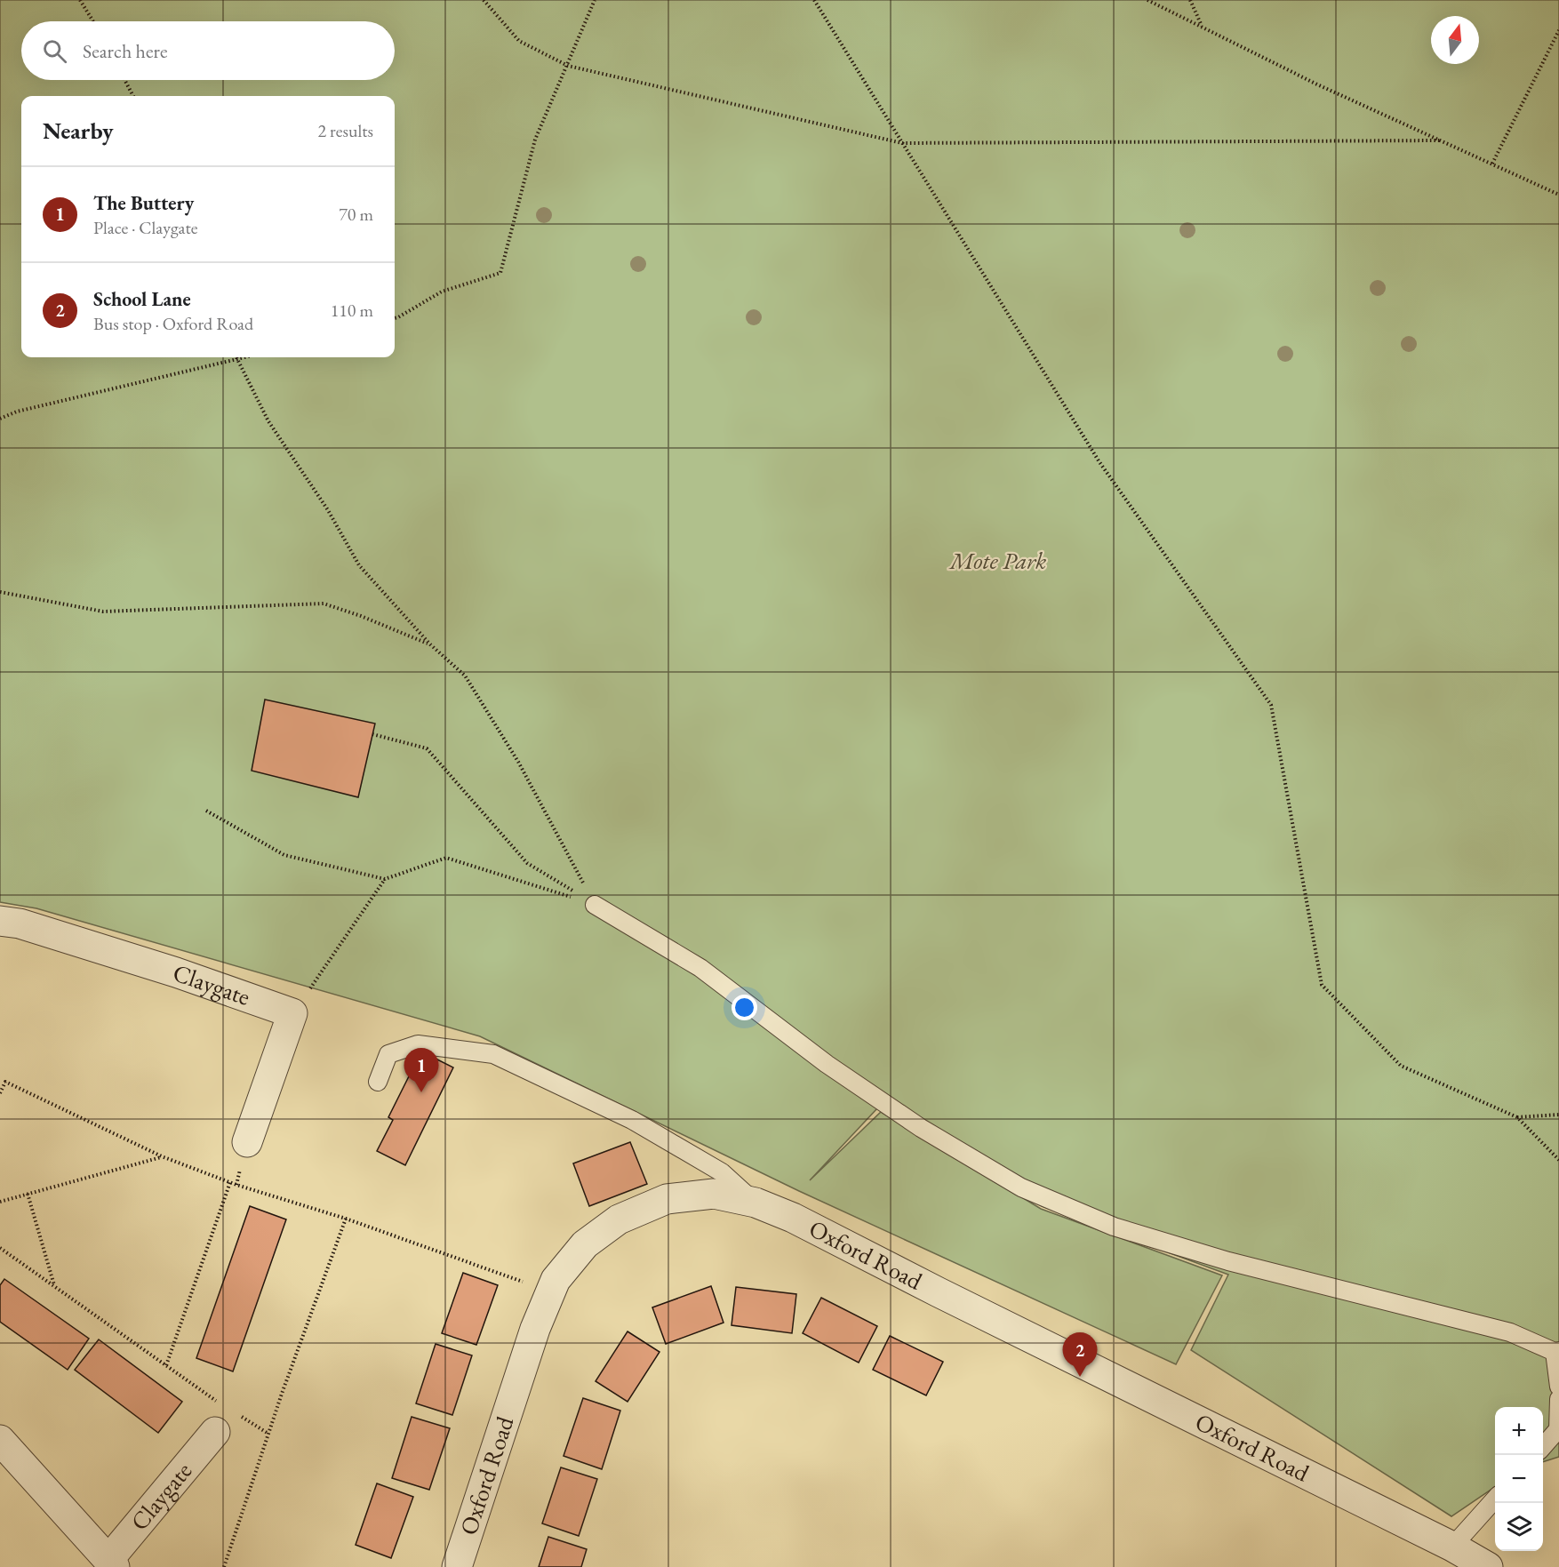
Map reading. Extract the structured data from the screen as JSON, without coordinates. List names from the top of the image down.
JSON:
{
  "streets": {
    "street": ["Claygate", "Oxford Road"]
  },
  "parks": ["Mote Park"],
  "north": "top",
  "page": {
    "search": "Search here",
    "heading": ["Nearby", "2 results"],
    "list": [
      {
        "mark": "1",
        "name": "The Buttery",
        "note": "Place · Claygate",
        "value": "70 m"
      },
      {
        "mark": "2",
        "name": "School Lane",
        "note": "Bus stop · Oxford Road",
        "value": "110 m"
      }
    ],
    "pins": ["1", "2"],
    "map_buttons": ["+", "−"]
  }
}
